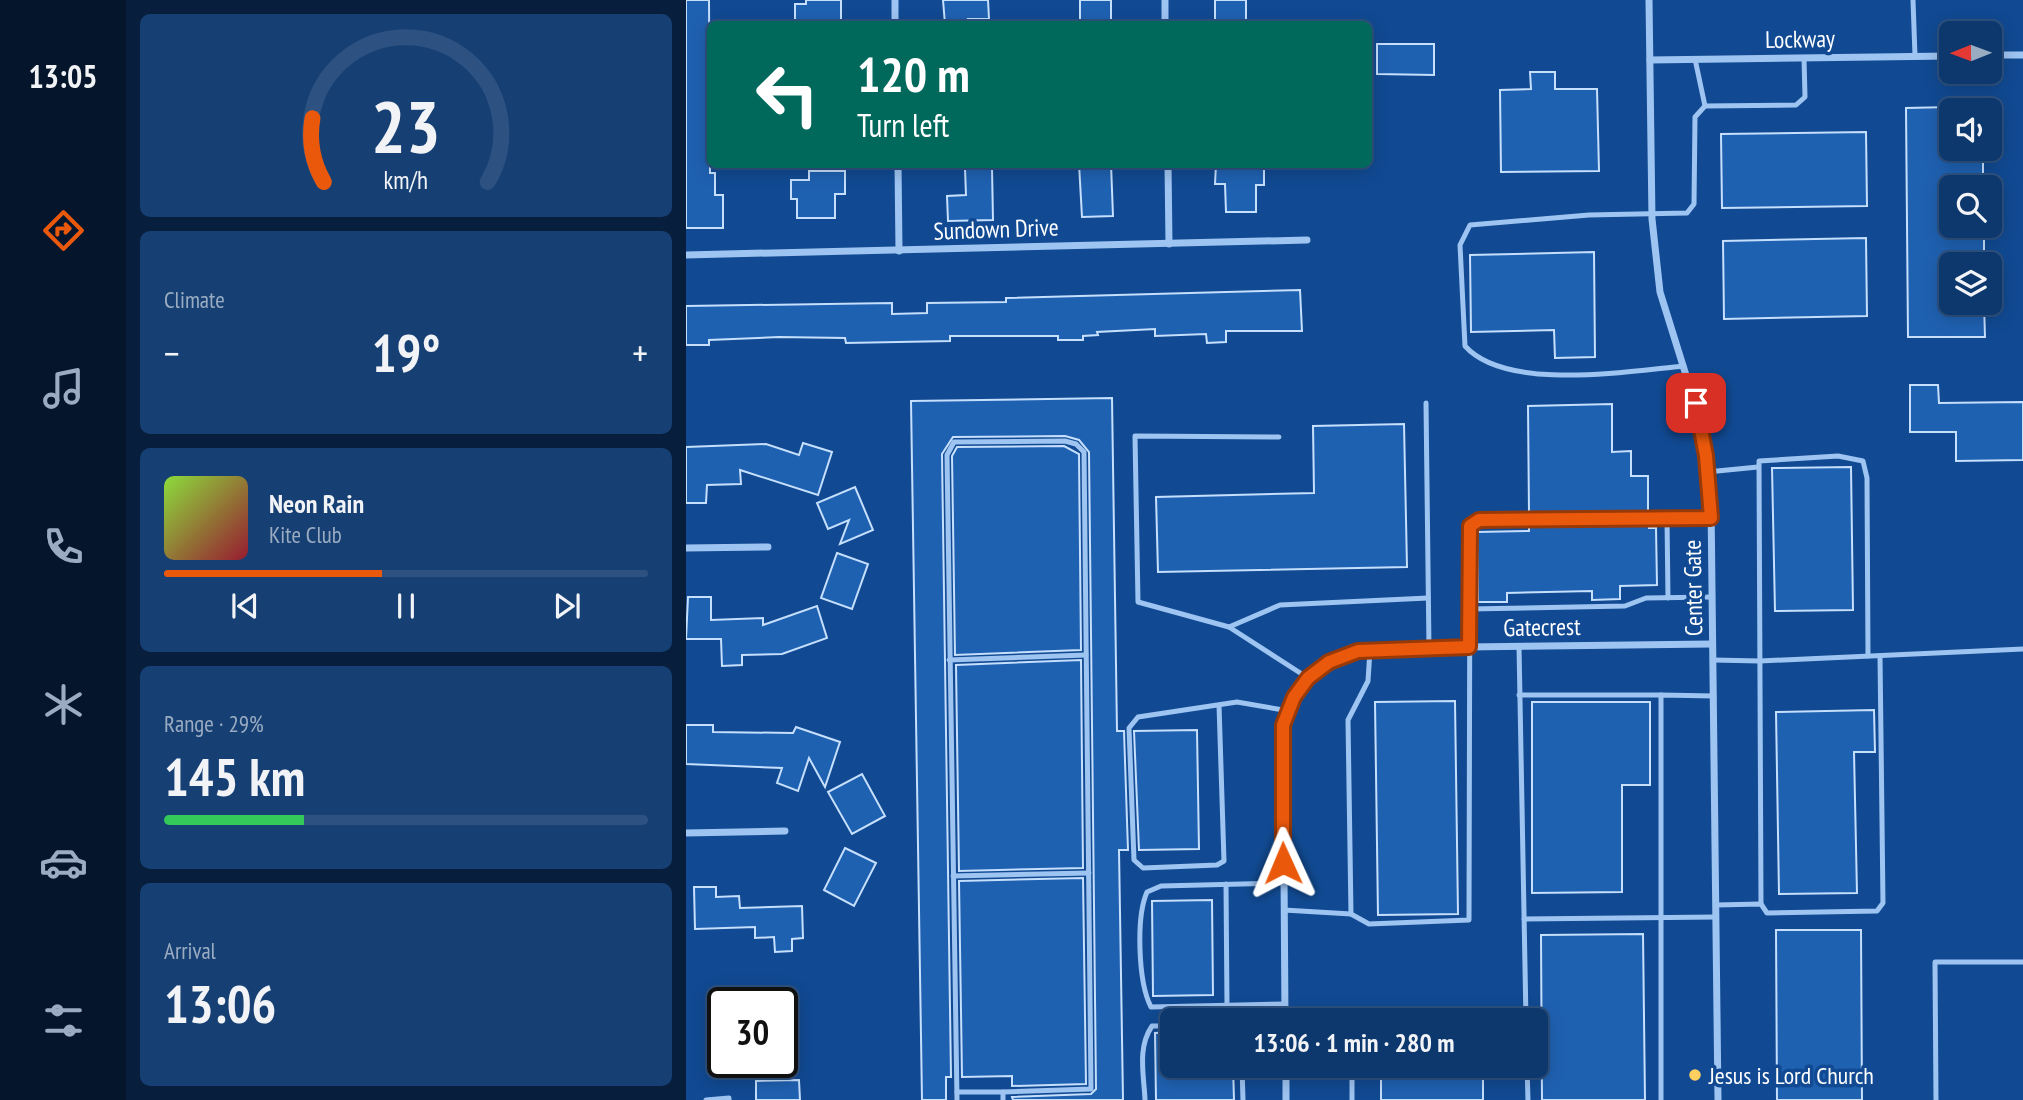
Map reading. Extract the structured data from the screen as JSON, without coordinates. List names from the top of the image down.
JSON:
{
  "streets": {
    "street": [
      "Lockway",
      "Sundown Drive",
      "Center Gate",
      "Gatecrest"
    ]
  },
  "crossings": [
    ["Lockway", "Center Gate"],
    ["Center Gate", "Gatecrest"]
  ],
  "places": ["Jesus is Lord Church"],
  "north": "left",
  "page": {
    "tabs": "13:05",
    "turn": ["120 m", "Turn left"],
    "tile": [
      "Climate",
      ["Range · 29%", "145 km"],
      ["Arrival", "13:06"]
    ],
    "heat": ["−", "19°", "+"],
    "song": ["Neon Rain", "Kite Club"],
    "limit": "30",
    "trip": "13:06 · 1 min · 280 m",
    "gauge": ["23", "km/h"]
  }
}
